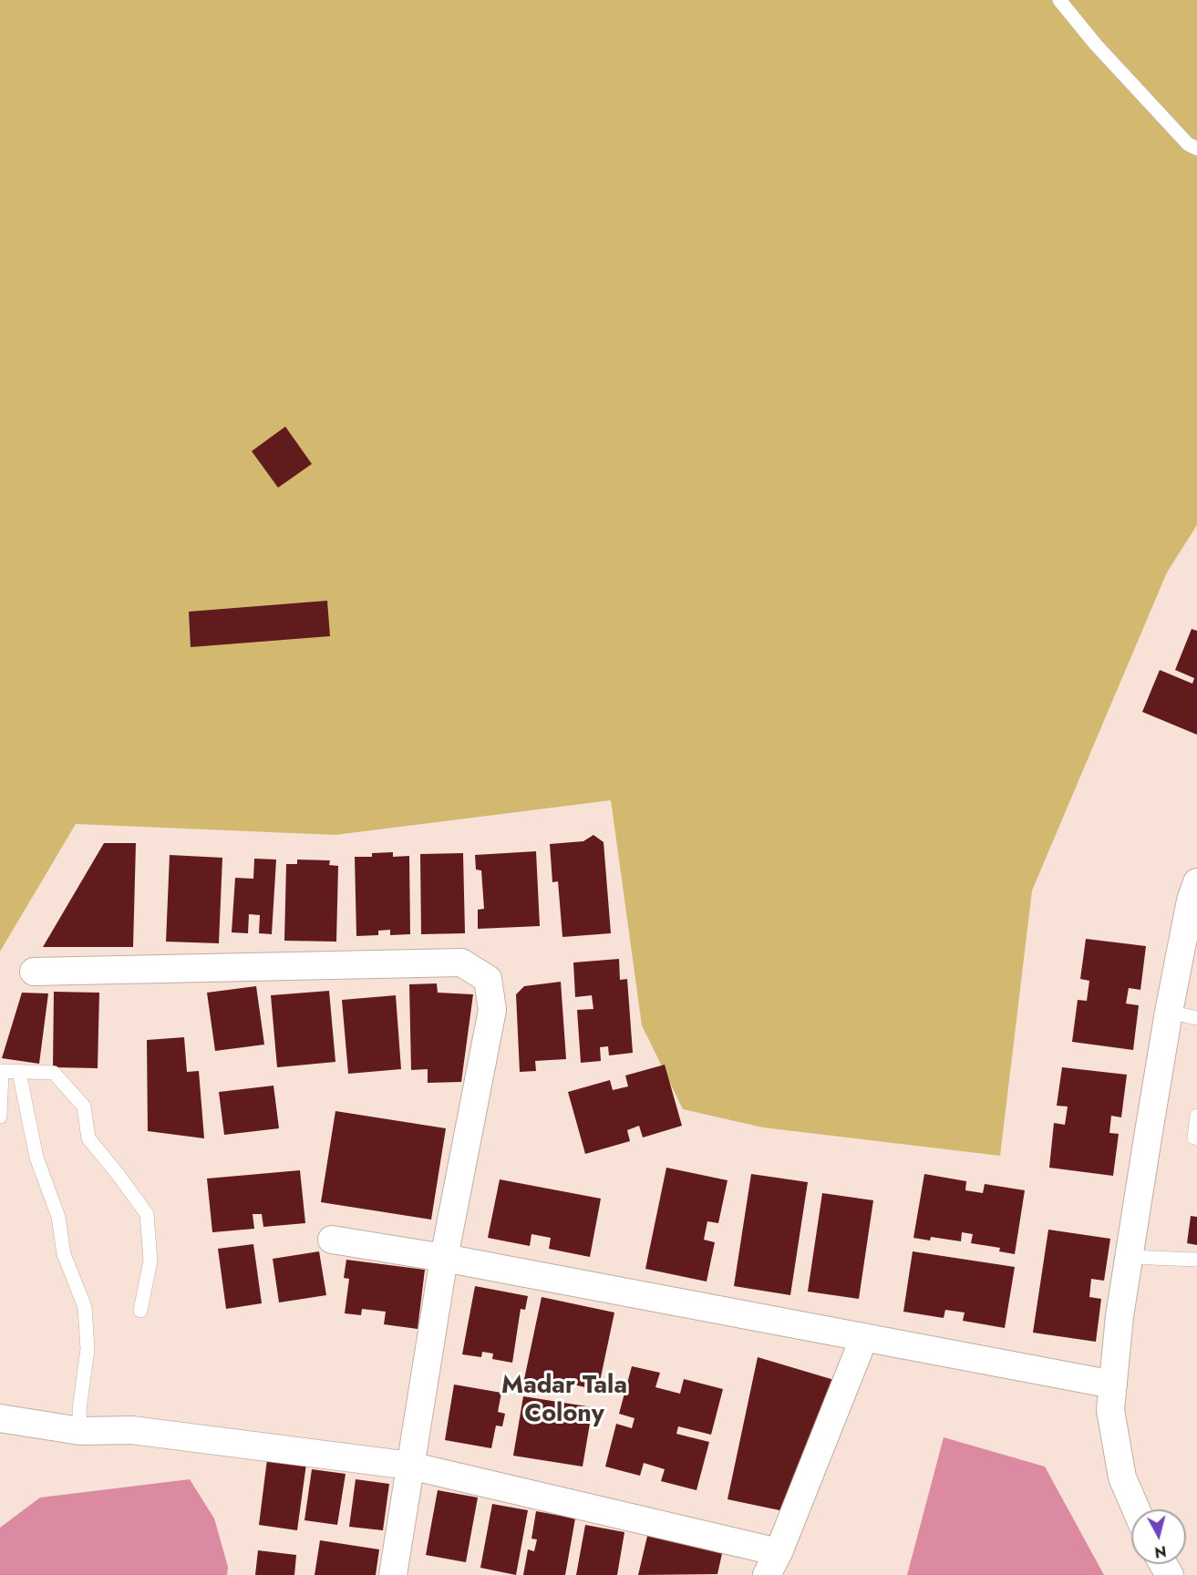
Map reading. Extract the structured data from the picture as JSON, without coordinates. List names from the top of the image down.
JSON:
{
  "districts": ["Madar Tala Colony"],
  "north": "bottom"
}
